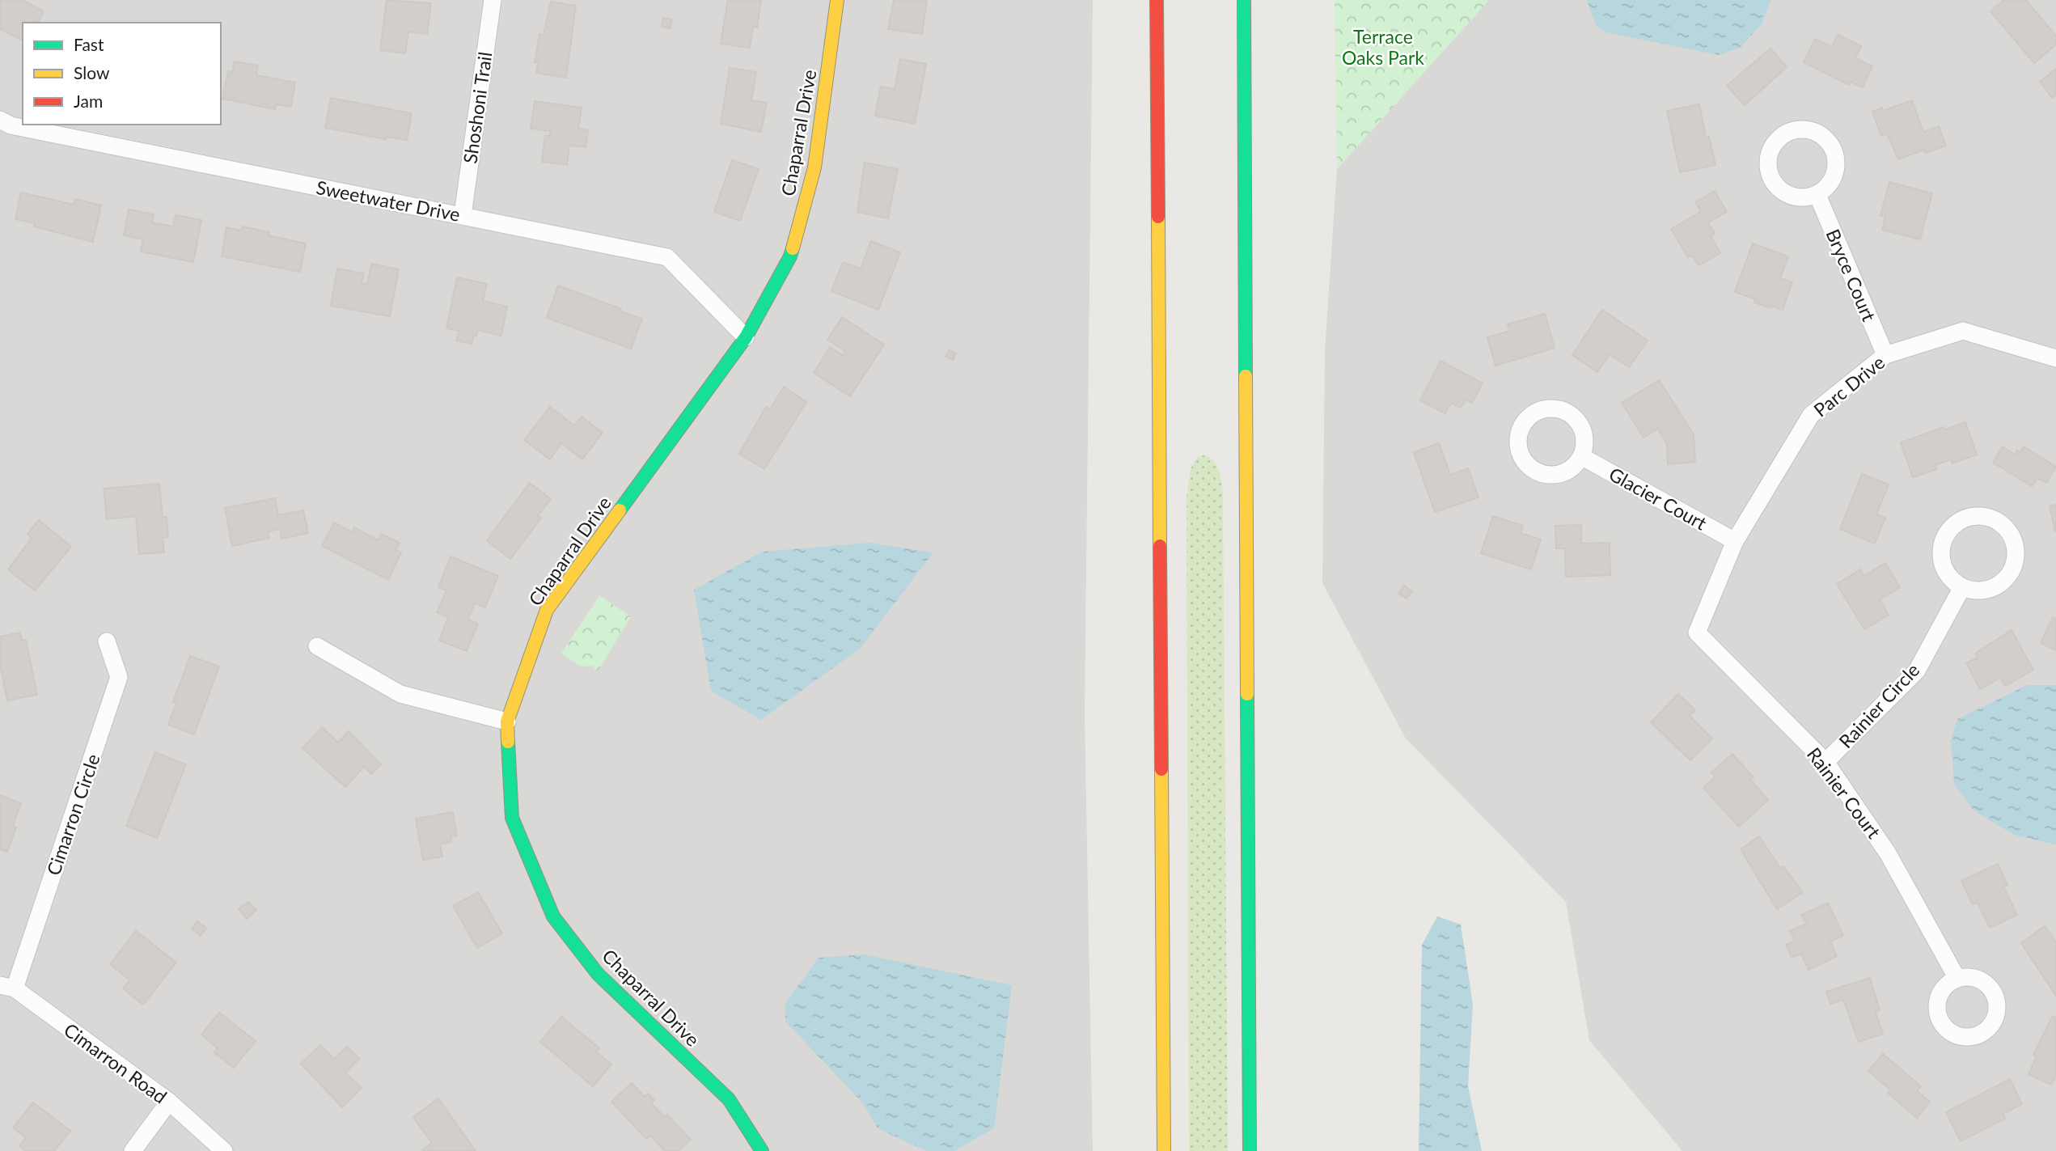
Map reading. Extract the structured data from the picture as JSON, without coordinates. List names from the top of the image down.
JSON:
{
  "streets": {
    "main road": ["Chaparral Drive"],
    "street": [
      "Shoshoni Trail",
      "Sweetwater Drive",
      "Bryce Court",
      "Parc Drive",
      "Glacier Court",
      "Rainier Circle",
      "Rainier Court",
      "Cimarron Circle",
      "Cimarron Road"
    ]
  },
  "crossings": [
    ["Shoshoni Trail", "Sweetwater Drive"],
    ["Chaparral Drive", "Sweetwater Drive"],
    ["Bryce Court", "Parc Drive"],
    ["Parc Drive", "Glacier Court"],
    ["Parc Drive", "Rainier Court"],
    ["Rainier Circle", "Rainier Court"],
    ["Cimarron Circle", "Cimarron Road"]
  ],
  "parks": ["Terrace Oaks Park"],
  "legend": ["Fast", "Slow", "Jam"]
}
